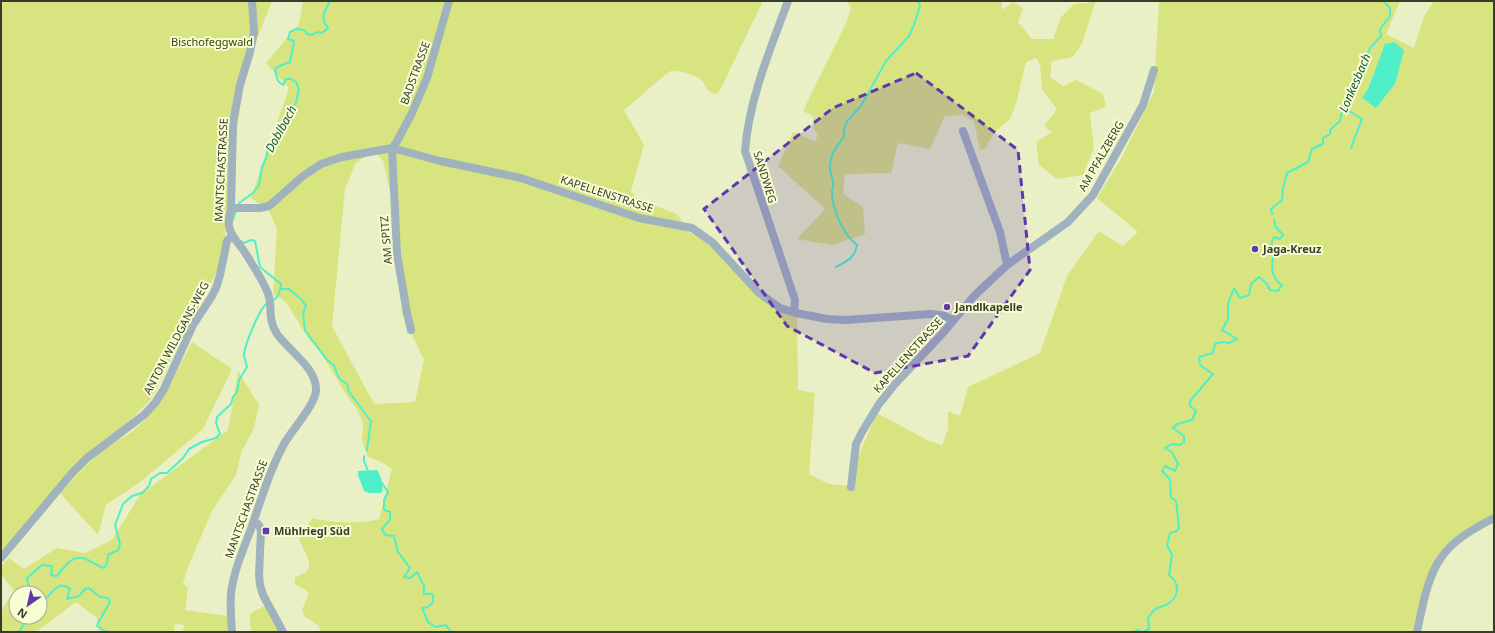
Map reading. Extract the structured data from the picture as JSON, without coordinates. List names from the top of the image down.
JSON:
{
  "streets": {
    "street": [
      "BADSTRASSE",
      "AM PFALZBERG",
      "MANTSCHASTRASSE",
      "SANDWEG",
      "KAPELLENSTRASSE",
      "AM SPITZ",
      "ANTON WILDGANS-WEG"
    ]
  },
  "crossings": [
    ["BADSTRASSE", "KAPELLENSTRASSE"],
    ["BADSTRASSE", "AM SPITZ"],
    ["AM PFALZBERG", "KAPELLENSTRASSE"],
    ["MANTSCHASTRASSE", "KAPELLENSTRASSE"],
    ["MANTSCHASTRASSE", "ANTON WILDGANS-WEG"],
    ["SANDWEG", "KAPELLENSTRASSE"],
    ["KAPELLENSTRASSE", "AM SPITZ"]
  ],
  "water": ["Lonkesbach", "Doblbach"],
  "parks": ["Bischofeggwald"],
  "places": {
    "other": ["Jaga-Kreuz", "Jandlkapelle"],
    "transit": ["Mühlriegl Süd"]
  },
  "north": "bottom left"
}
